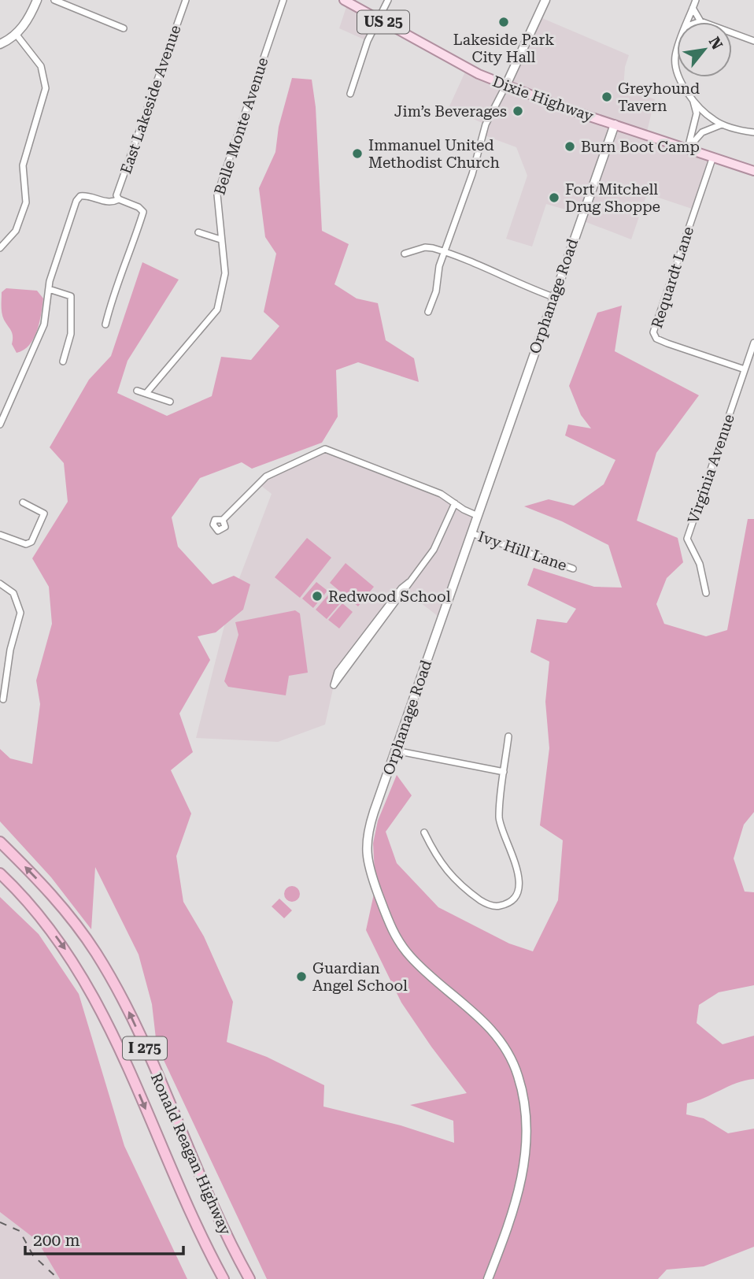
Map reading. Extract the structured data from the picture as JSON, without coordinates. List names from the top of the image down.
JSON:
{
  "streets": {
    "highway": ["I 275", "Ronald Reagan Highway"],
    "main road": ["US 25", "Dixie Highway", "Orphanage Road"],
    "street": [
      "East Lakeside Avenue",
      "Belle Monte Avenue",
      "Requardt Lane",
      "Virginia Avenue",
      "Ivy Hill Lane"
    ]
  },
  "crossings": [
    ["Dixie Highway", "Requardt Lane"],
    ["Dixie Highway", "Orphanage Road"],
    ["Requardt Lane", "Virginia Avenue"],
    ["Orphanage Road", "Ivy Hill Lane"]
  ],
  "places": [
    "Lakeside Park City Hall",
    "Greyhound Tavern",
    "Jim’s Beverages",
    "Burn Boot Camp",
    "Immanuel United Methodist Church",
    "Fort Mitchell Drug Shoppe",
    "Redwood School",
    "Guardian Angel School"
  ],
  "scale_bar": "200 m",
  "north": "top right"
}
